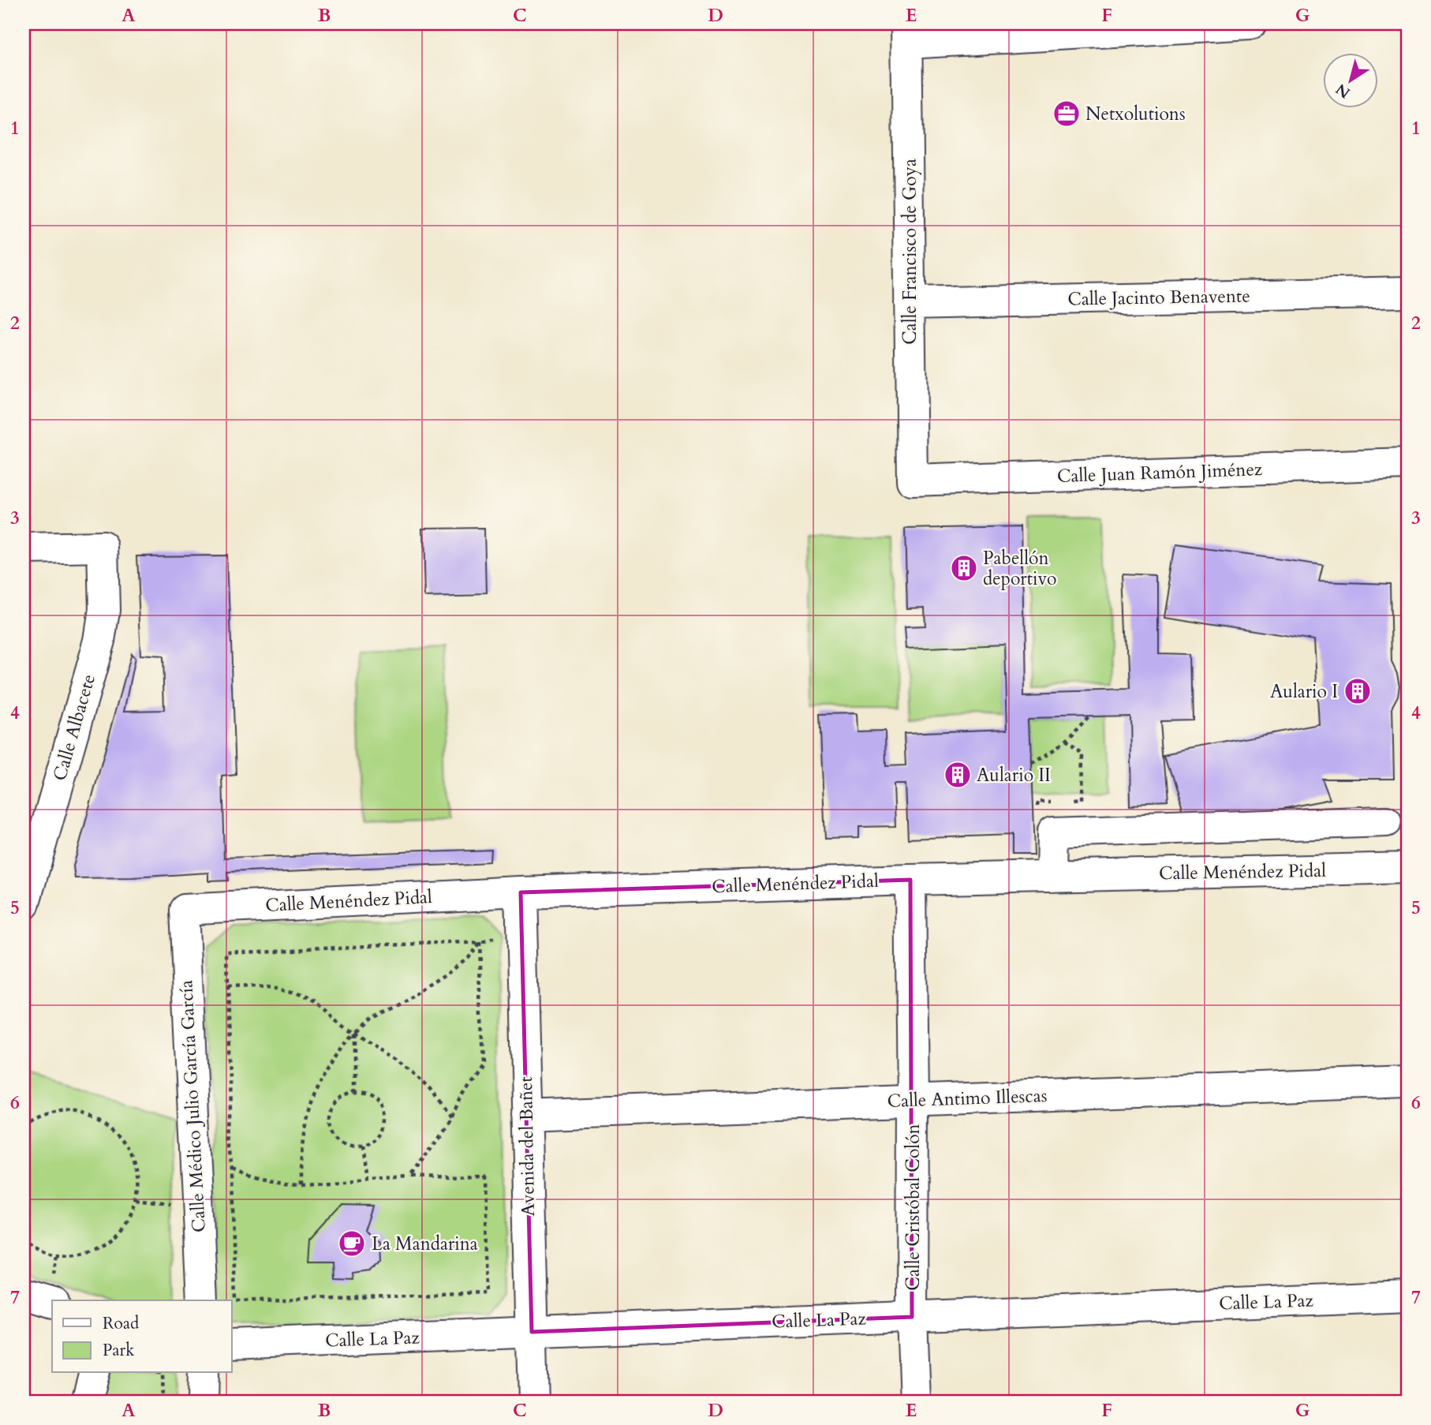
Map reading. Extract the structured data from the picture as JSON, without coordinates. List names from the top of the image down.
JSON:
{
  "streets": {
    "street": [
      "Calle Francisco de Goya",
      "Calle Jacinto Benavente",
      "Calle Juan Ramón Jiménez",
      "Calle Albacete",
      "Calle Menéndez Pidal",
      "Calle Antimo Illescas",
      "Calle Médico Julio García García",
      "Avenida del Bañet",
      "Calle Cristóbal Colón",
      "Calle La Paz"
    ]
  },
  "crossings": [
    ["Calle Francisco de Goya", "Calle Jacinto Benavente"],
    ["Calle Francisco de Goya", "Calle Juan Ramón Jiménez"],
    ["Calle Menéndez Pidal", "Calle Médico Julio García García"],
    ["Calle Menéndez Pidal", "Avenida del Bañet"],
    ["Calle Menéndez Pidal", "Calle Cristóbal Colón"],
    ["Calle Antimo Illescas", "Avenida del Bañet"],
    ["Calle Antimo Illescas", "Calle Cristóbal Colón"],
    ["Avenida del Bañet", "Calle La Paz"],
    ["Calle Cristóbal Colón", "Calle La Paz"]
  ],
  "places": {
    "office": ["Netxolutions"],
    "building": ["Pabellón deportivo", "Aulario I", "Aulario II"],
    "cafe": ["La Mandarina"]
  },
  "legend": ["Road", "Park"],
  "north": "bottom left",
  "grid": {
    "columns": [
      "A",
      "B",
      "C",
      "D",
      "E",
      "F",
      "G"
    ],
    "rows": [
      "1",
      "2",
      "3",
      "4",
      "5",
      "6",
      "7"
    ]
  }
}
